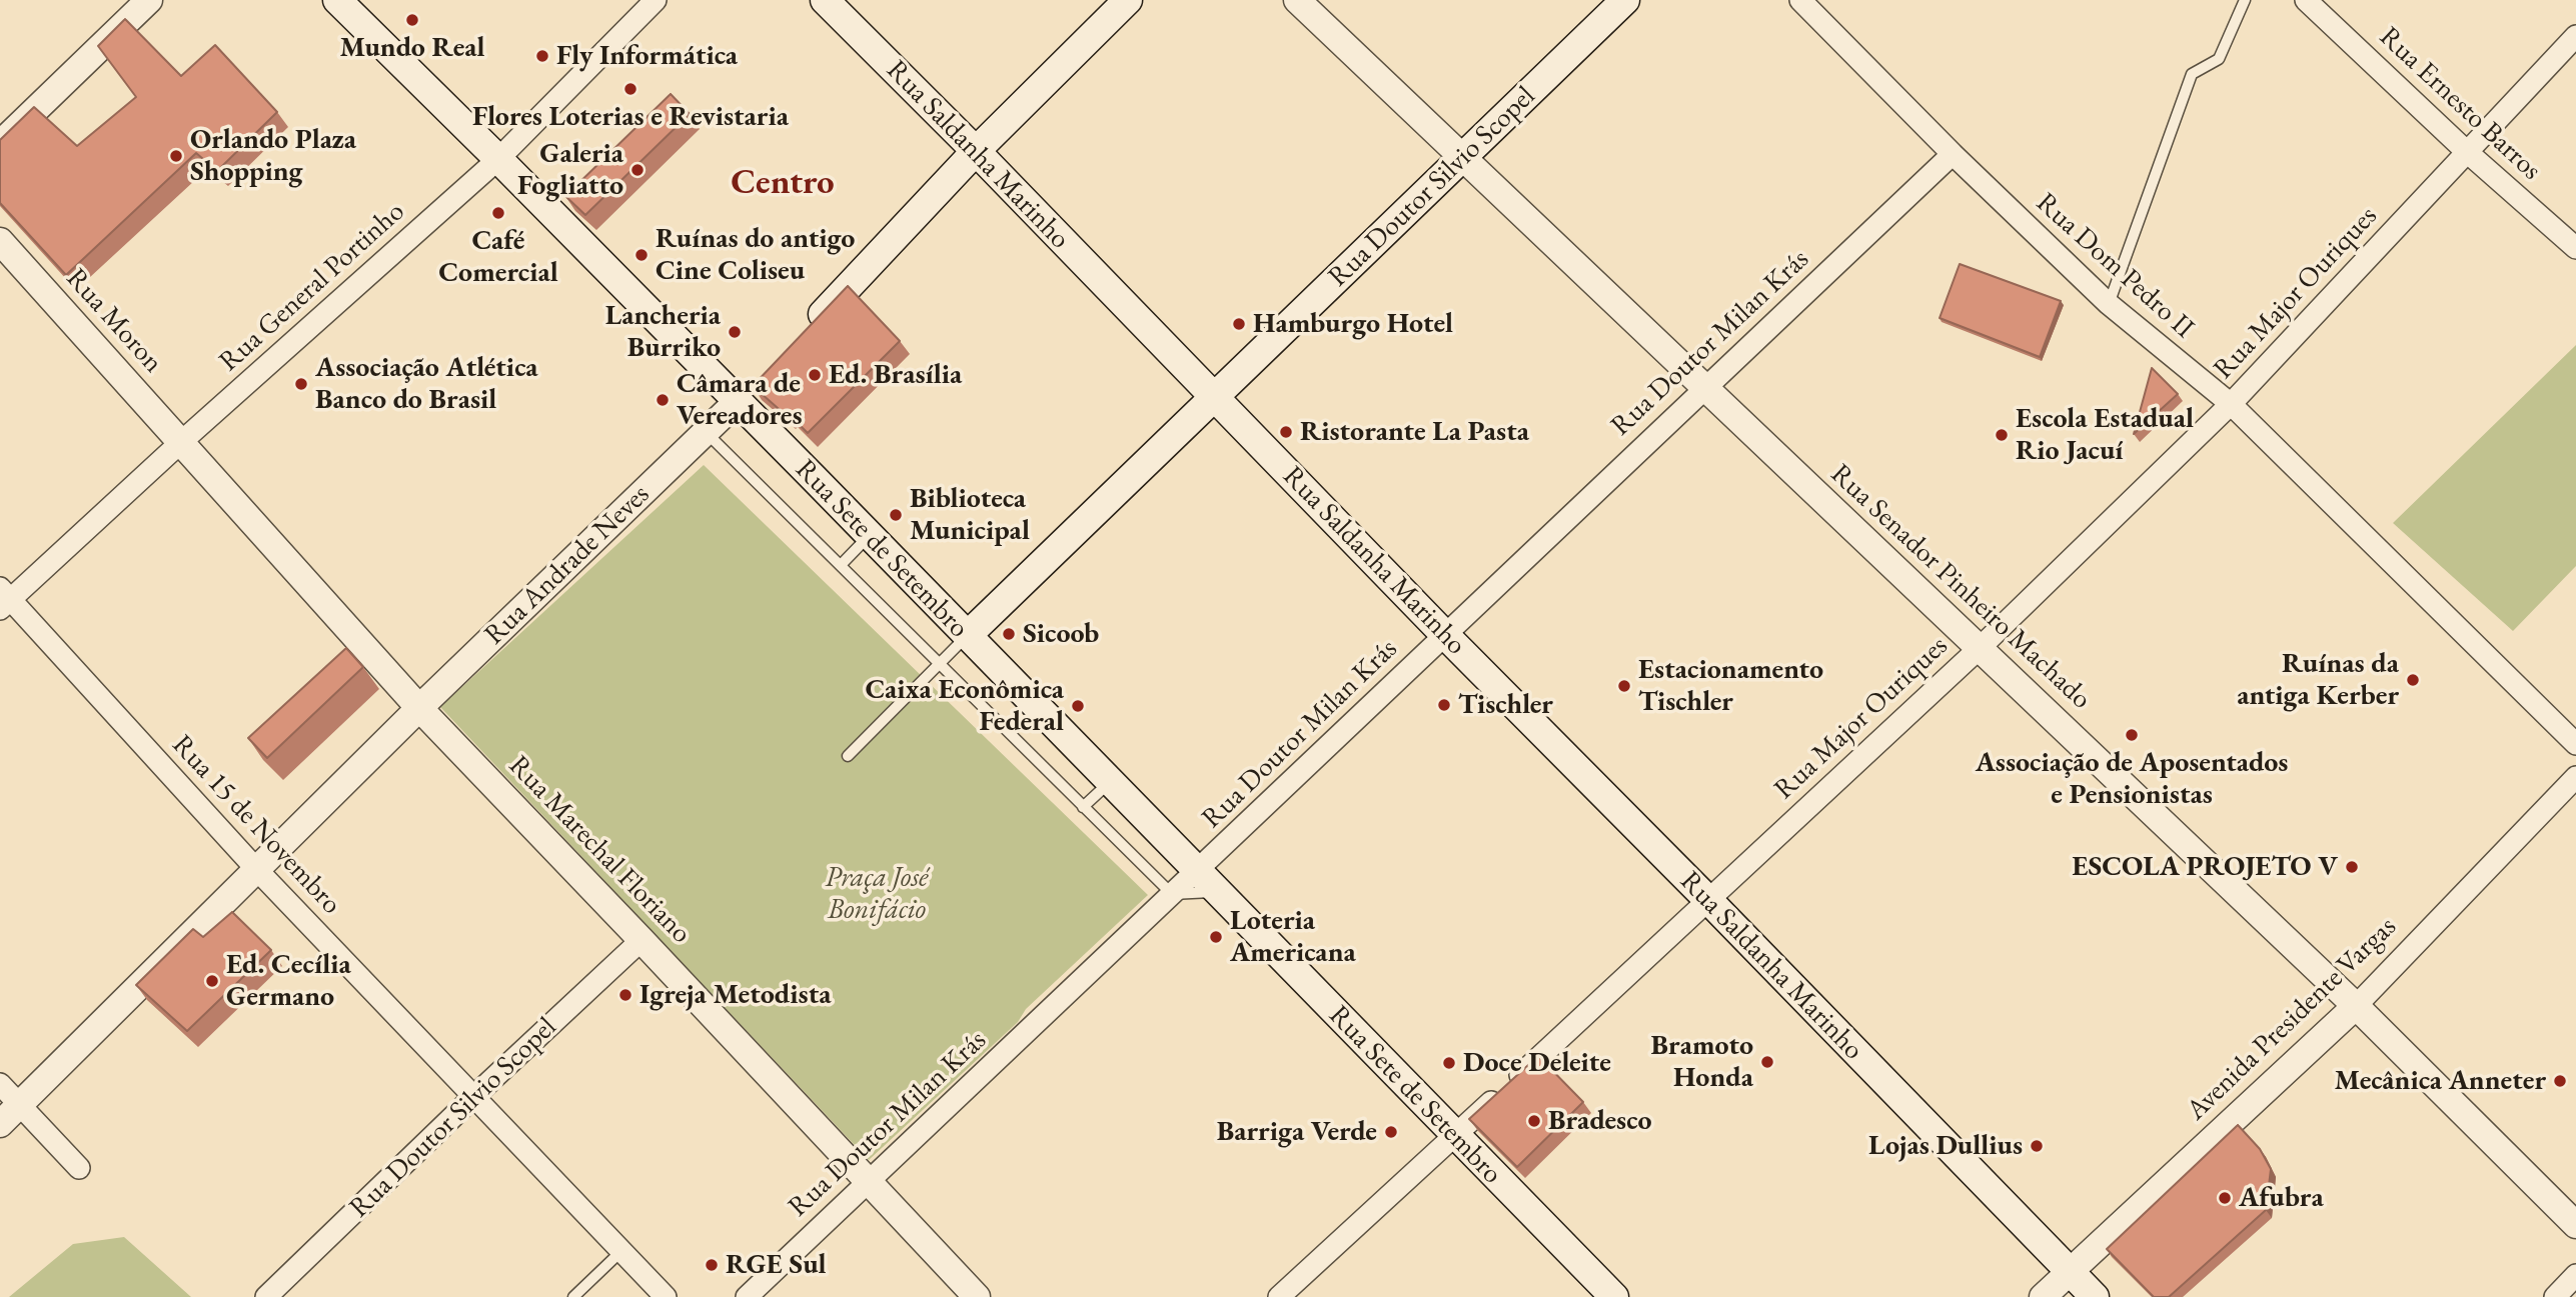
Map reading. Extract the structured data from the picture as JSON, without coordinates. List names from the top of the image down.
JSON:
{
  "streets": {
    "main road": ["Rua Saldanha Marinho", "Rua Doutor Silvio Scopel", "Rua Sete de Setembro"],
    "street": [
      "Rua Ernesto Barros",
      "Rua Dom Pedro II",
      "Rua General Portinho",
      "Rua Major Ouriques",
      "Rua Moron",
      "Rua Doutor Milan Krás",
      "Rua Andrade Neves",
      "Rua Senador Pinheiro Machado",
      "Rua 15 de Novembro",
      "Rua Marechal Floriano",
      "Avenida Presidente Vargas"
    ]
  },
  "crossings": [
    ["Rua Ernesto Barros", "Rua Major Ouriques"],
    ["Rua Saldanha Marinho", "Rua Doutor Silvio Scopel"],
    ["Rua Saldanha Marinho", "Rua Major Ouriques"],
    ["Rua Saldanha Marinho", "Rua Doutor Milan Krás"],
    ["Rua Saldanha Marinho", "Avenida Presidente Vargas"],
    ["Rua Doutor Silvio Scopel", "Rua Sete de Setembro"],
    ["Rua Doutor Silvio Scopel", "Rua Senador Pinheiro Machado"],
    ["Rua Doutor Silvio Scopel", "Rua 15 de Novembro"],
    ["Rua Doutor Silvio Scopel", "Rua Marechal Floriano"],
    ["Rua Dom Pedro II", "Rua Major Ouriques"],
    ["Rua Dom Pedro II", "Rua Doutor Milan Krás"],
    ["Rua General Portinho", "Rua Moron"],
    ["Rua General Portinho", "Rua Sete de Setembro"],
    ["Rua General Portinho", "Rua 15 de Novembro"],
    ["Rua General Portinho", "Rua Marechal Floriano"],
    ["Rua Major Ouriques", "Rua Sete de Setembro"],
    ["Rua Major Ouriques", "Rua Senador Pinheiro Machado"],
    ["Rua Moron", "Rua Marechal Floriano"],
    ["Rua Doutor Milan Krás", "Rua Sete de Setembro"],
    ["Rua Doutor Milan Krás", "Rua Senador Pinheiro Machado"],
    ["Rua Doutor Milan Krás", "Rua Marechal Floriano"],
    ["Rua Sete de Setembro", "Rua Andrade Neves"],
    ["Rua Andrade Neves", "Rua 15 de Novembro"],
    ["Rua Andrade Neves", "Rua Marechal Floriano"],
    ["Rua Senador Pinheiro Machado", "Avenida Presidente Vargas"]
  ],
  "districts": ["Centro"],
  "parks": ["Praça José Bonifácio"],
  "places": [
    "Mundo Real",
    "Fly Informática",
    "Flores Loterias e Revistaria",
    "Orlando Plaza Shopping",
    "Galeria Fogliatto",
    "Café Comercial",
    "Ruínas do antigo Cine Coliseu",
    "Hamburgo Hotel",
    "Lancheria Burriko",
    "Ed. Brasília",
    "Associação Atlética Banco do Brasil",
    "Câmara de Vereadores",
    "Ristorante La Pasta",
    "Escola Estadual Rio Jacuí",
    "Biblioteca Municipal",
    "Sicoob",
    "Ruínas da antiga Kerber",
    "Estacionamento Tischler",
    "Tischler",
    "Caixa Econômica Federal",
    "Associação de Aposentados e Pensionistas",
    "ESCOLA PROJETO V",
    "Loteria Americana",
    "Ed. Cecília Germano",
    "Igreja Metodista",
    "Bramoto Honda",
    "Doce Deleite",
    "Mecânica Anneter",
    "Bradesco",
    "Barriga Verde",
    "Lojas Dullius",
    "Afubra",
    "RGE Sul"
  ]
}
